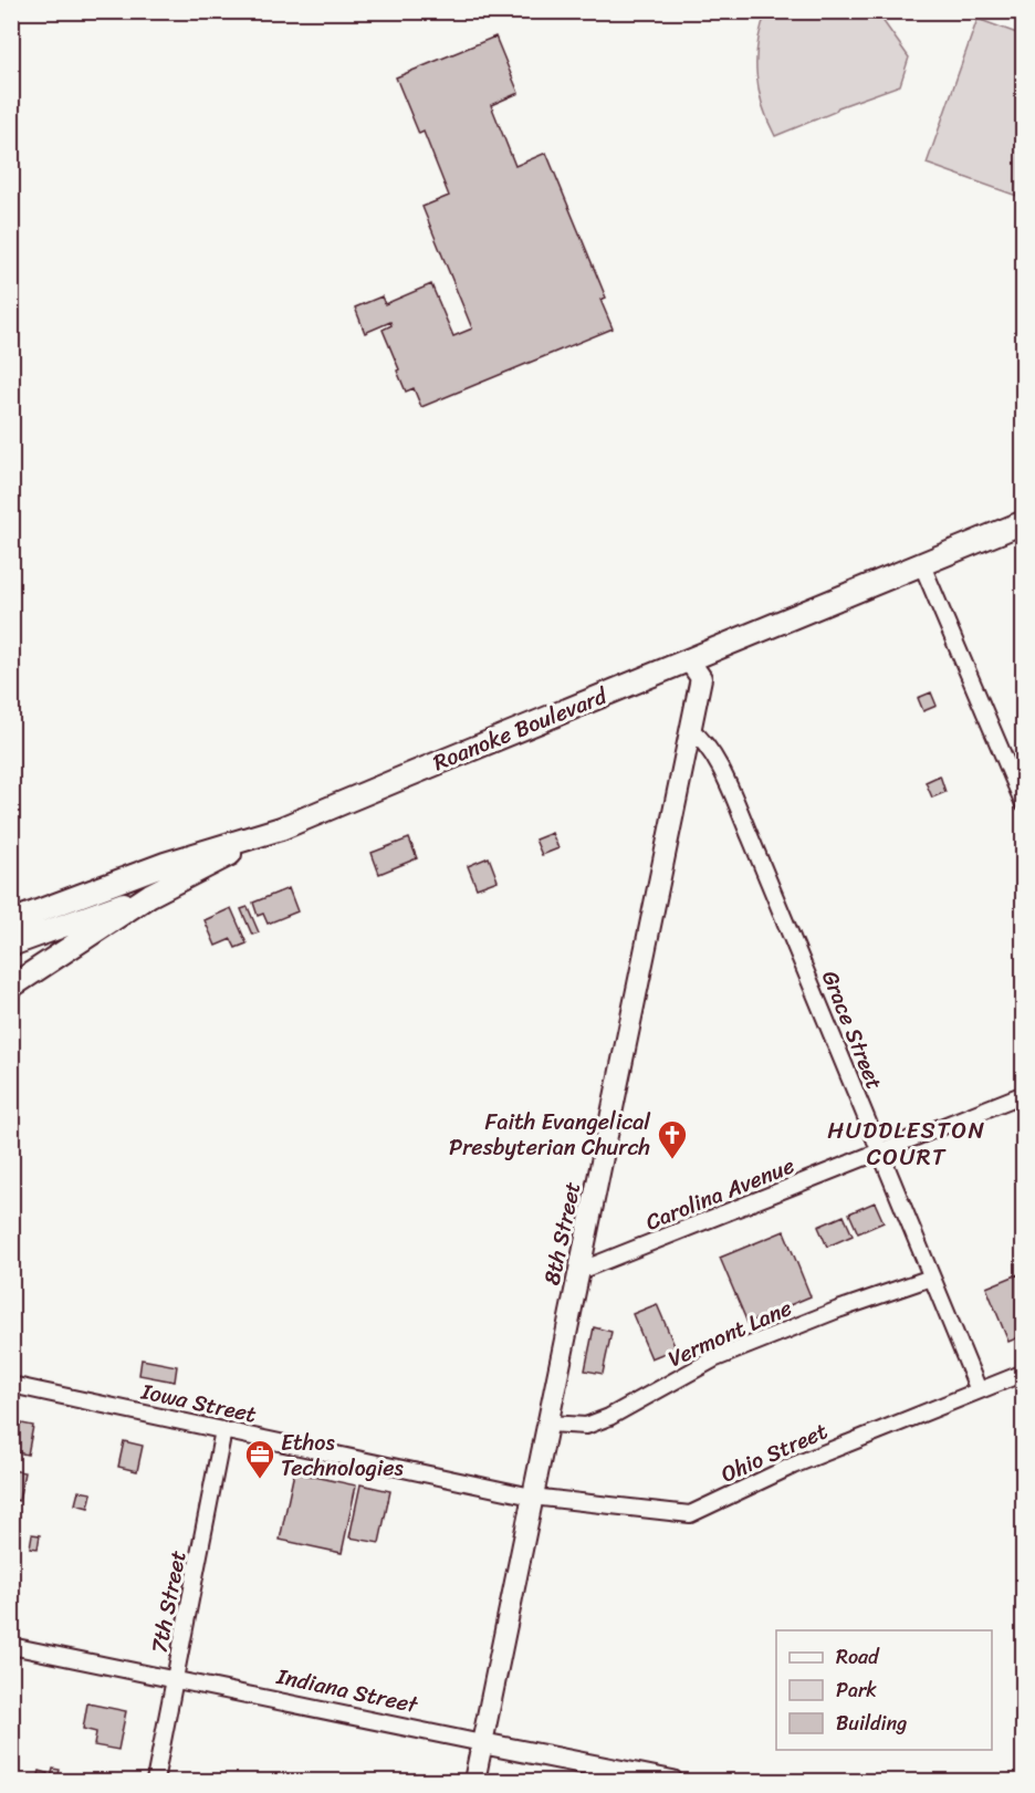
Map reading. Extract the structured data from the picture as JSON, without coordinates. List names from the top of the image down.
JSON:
{
  "streets": {
    "main road": ["Roanoke Boulevard"],
    "street": [
      "Grace Street",
      "Carolina Avenue",
      "8th Street",
      "Vermont Lane",
      "Iowa Street",
      "Ohio Street",
      "7th Street",
      "Indiana Street"
    ]
  },
  "crossings": [
    ["Roanoke Boulevard", "8th Street"],
    ["Grace Street", "Carolina Avenue"],
    ["Grace Street", "8th Street"],
    ["Grace Street", "Vermont Lane"],
    ["Grace Street", "Ohio Street"],
    ["Carolina Avenue", "8th Street"],
    ["8th Street", "Vermont Lane"],
    ["8th Street", "Iowa Street"],
    ["8th Street", "Ohio Street"],
    ["8th Street", "Indiana Street"],
    ["Iowa Street", "Ohio Street"],
    ["Iowa Street", "7th Street"],
    ["7th Street", "Indiana Street"]
  ],
  "districts": ["HUDDLESTON COURT"],
  "places": {
    "church": ["Faith Evangelical Presbyterian Church"],
    "office": ["Ethos Technologies"]
  },
  "legend": ["Road", "Park", "Building"]
}
